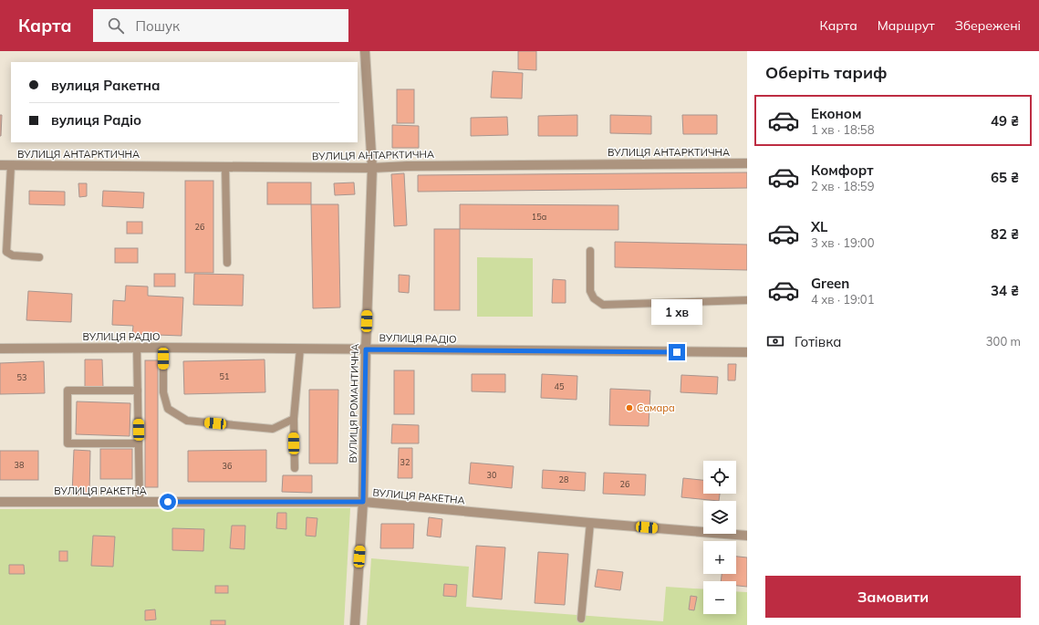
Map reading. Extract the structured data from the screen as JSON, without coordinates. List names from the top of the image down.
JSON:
{
  "streets": {
    "street": [
      "ВУЛИЦЯ АНТАРКТИЧНА",
      "ВУЛИЦЯ РАДІО",
      "ВУЛИЦЯ РОМАНТИЧНА",
      "ВУЛИЦЯ РАКЕТНА"
    ]
  },
  "crossings": [
    ["ВУЛИЦЯ АНТАРКТИЧНА", "ВУЛИЦЯ РОМАНТИЧНА"],
    ["ВУЛИЦЯ РАДІО", "ВУЛИЦЯ РОМАНТИЧНА"],
    ["ВУЛИЦЯ РОМАНТИЧНА", "ВУЛИЦЯ РАКЕТНА"]
  ],
  "places": ["Самара"],
  "house_numbers": [
    "15а",
    "26",
    "51",
    "53",
    "45",
    "32",
    "38",
    "36",
    "30",
    "28",
    "26"
  ],
  "page": {
    "header": "Карта",
    "search": "Пошук",
    "nav": ["Карта", "Маршрут", "Збережені"],
    "heading": "Оберіть тариф",
    "banner": ["вулиця Ракетна", "вулиця Радіо"],
    "list": [
      {
        "name": "Економ",
        "note": "1 хв · 18:58",
        "value": "49 ₴"
      },
      {
        "name": "Комфорт",
        "note": "2 хв · 18:59",
        "value": "65 ₴"
      },
      {
        "name": "XL",
        "note": "3 хв · 19:00",
        "value": "82 ₴"
      },
      {
        "name": "Green",
        "note": "4 хв · 19:01",
        "value": "34 ₴"
      }
    ],
    "bubble": "1 хв",
    "pay": ["Готівка", "300 m"],
    "map_buttons": ["+", "−"],
    "buttons": "Замовити"
  }
}
